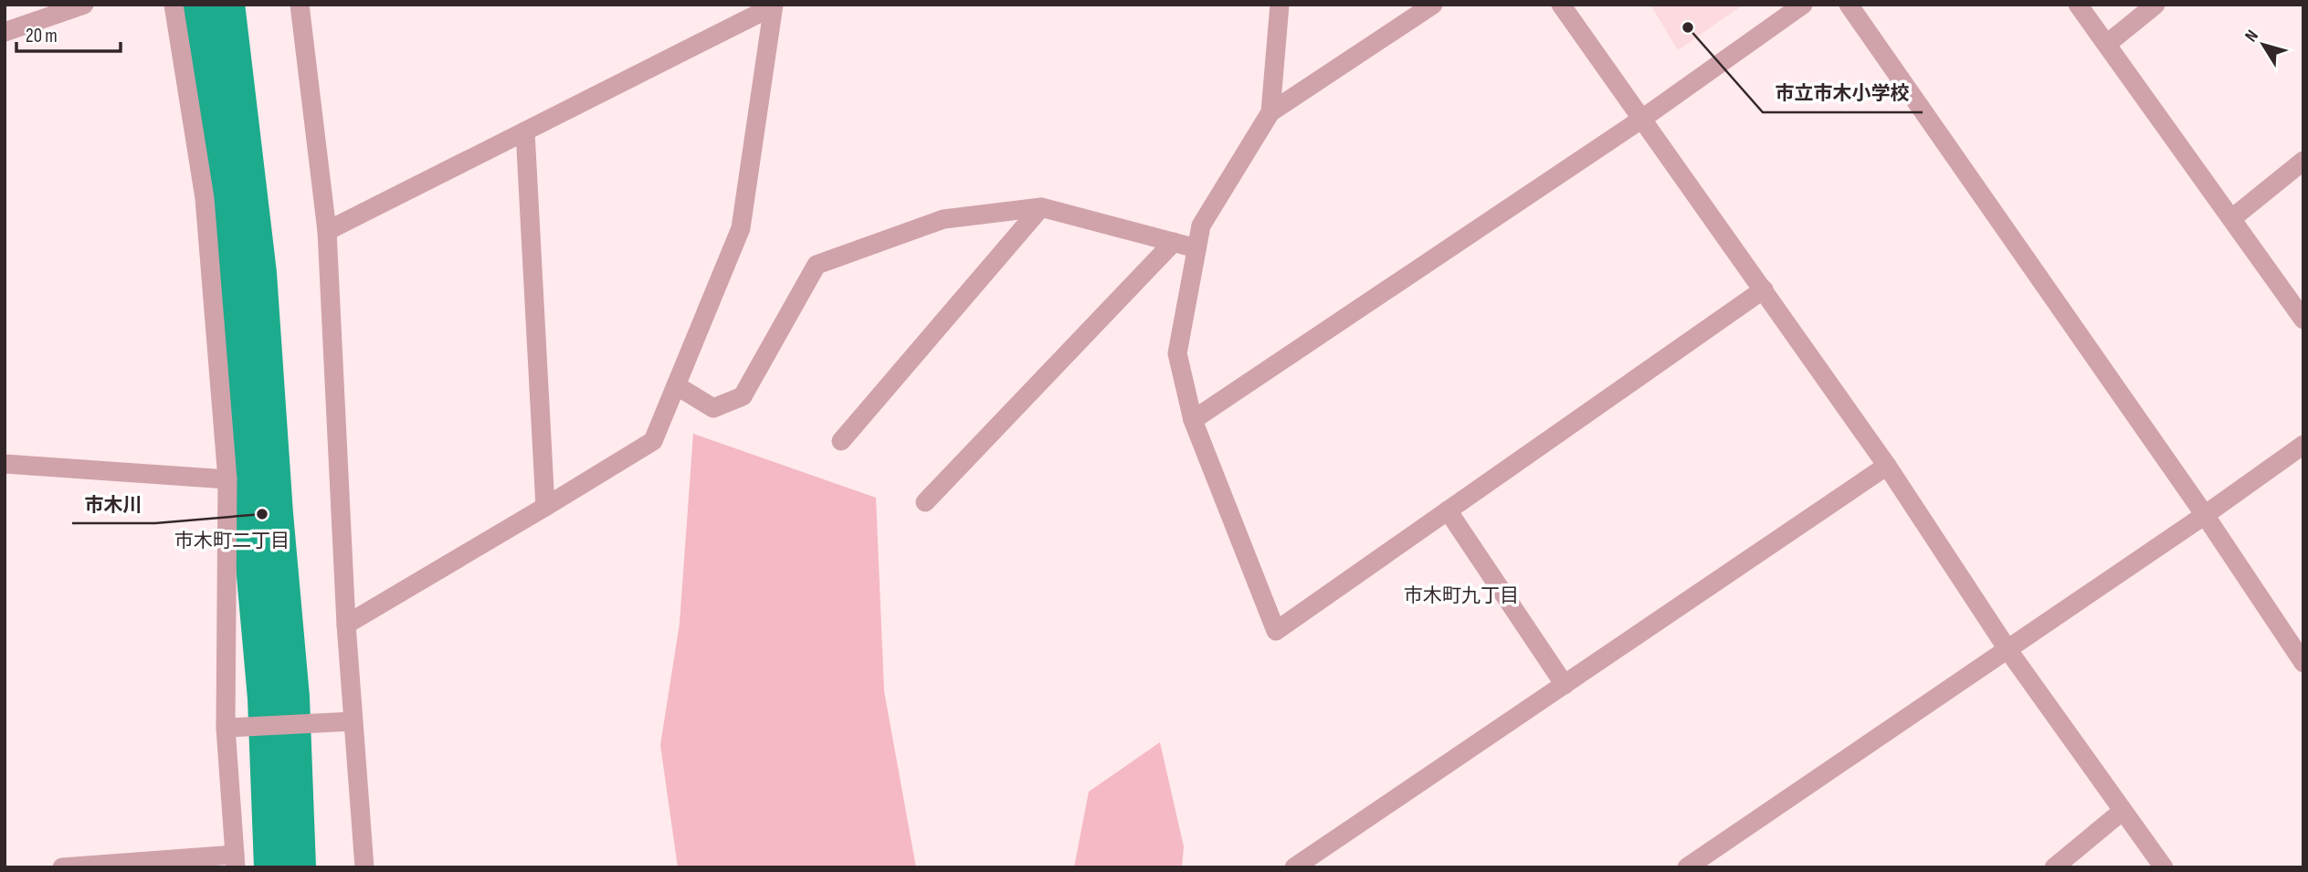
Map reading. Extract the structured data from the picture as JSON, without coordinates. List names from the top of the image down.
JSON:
{
  "districts": ["市木町二丁目", "市木町九丁目"],
  "places": ["市立市木小学校", "市木川"],
  "scale_bar": "20 m",
  "north": "top left"
}
